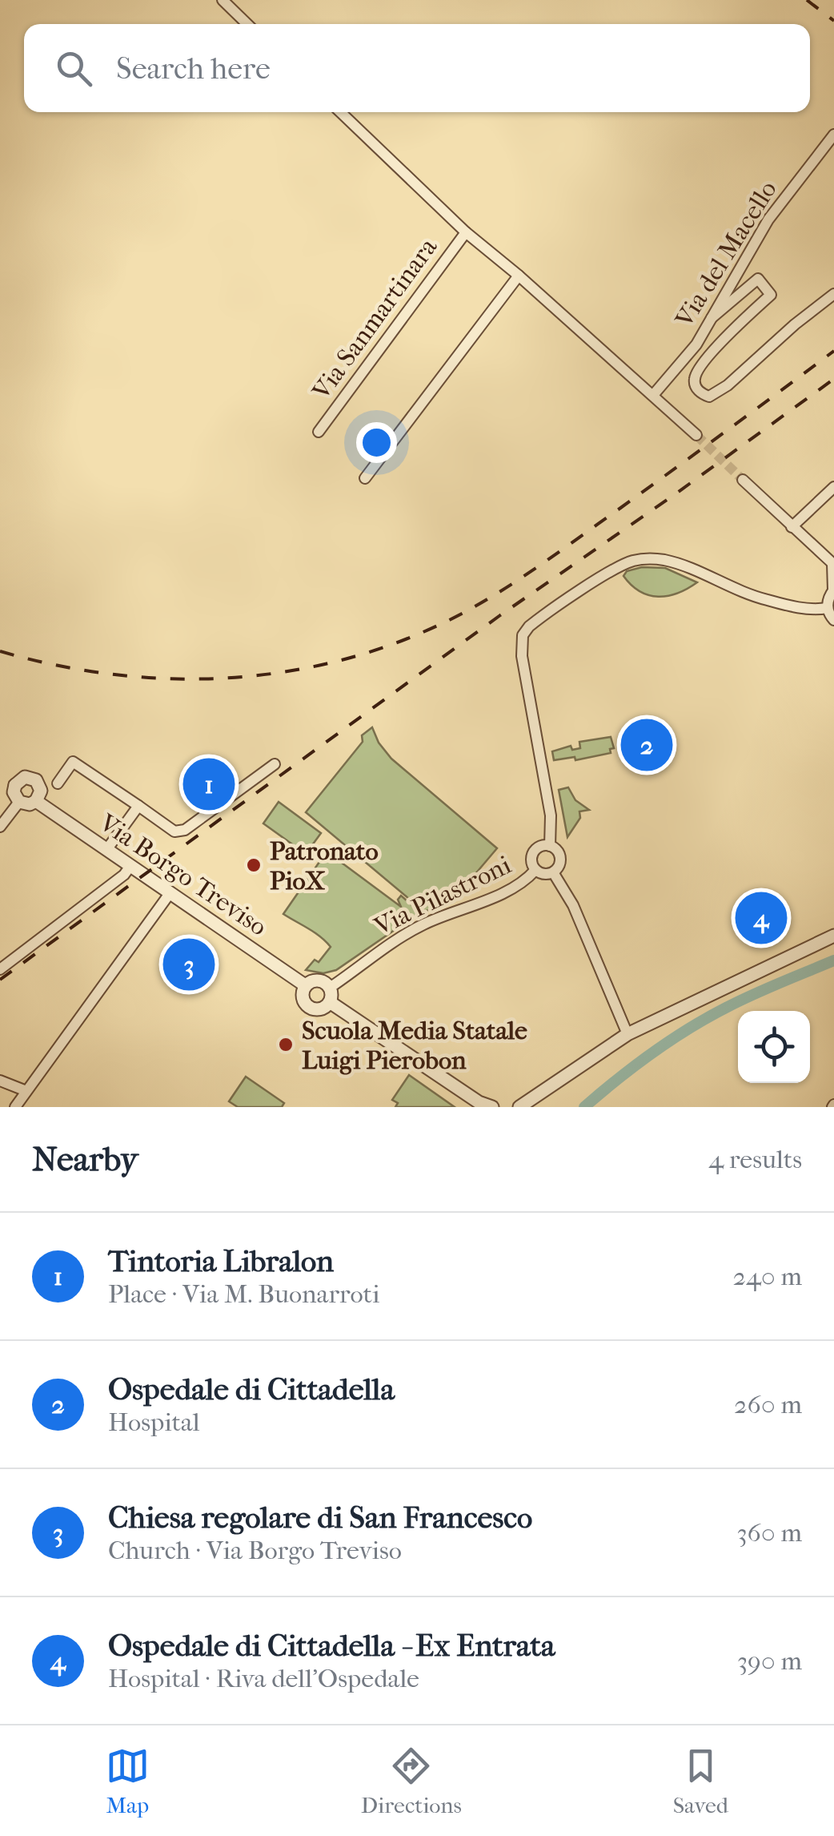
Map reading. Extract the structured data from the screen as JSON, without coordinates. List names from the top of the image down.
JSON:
{
  "streets": {
    "street": [
      "Via del Macello",
      "Via Sanmartinara",
      "Via Borgo Treviso",
      "Via Pilastroni"
    ]
  },
  "crossings": [
    ["Via del Macello", "Via Sanmartinara"],
    ["Via Borgo Treviso", "Via Pilastroni"]
  ],
  "places": ["Patronato PioX", "Scuola Media Statale Luigi Pierobon"],
  "page": {
    "search": "Search here",
    "pins": [
      "2",
      "1",
      "4",
      "3"
    ],
    "heading": ["Nearby", "4 results"],
    "list": [
      {
        "mark": "1",
        "name": "Tintoria Libralon",
        "note": "Place · Via M. Buonarroti",
        "value": "240 m"
      },
      {
        "mark": "2",
        "name": "Ospedale di Cittadella",
        "note": "Hospital",
        "value": "260 m"
      },
      {
        "mark": "3",
        "name": "Chiesa regolare di San Francesco",
        "note": "Church · Via Borgo Treviso",
        "value": "360 m"
      },
      {
        "mark": "4",
        "name": "Ospedale di Cittadella - Ex Entrata",
        "note": "Hospital · Riva dell'Ospedale",
        "value": "390 m"
      }
    ],
    "nav": ["Map", "Directions", "Saved"]
  }
}
